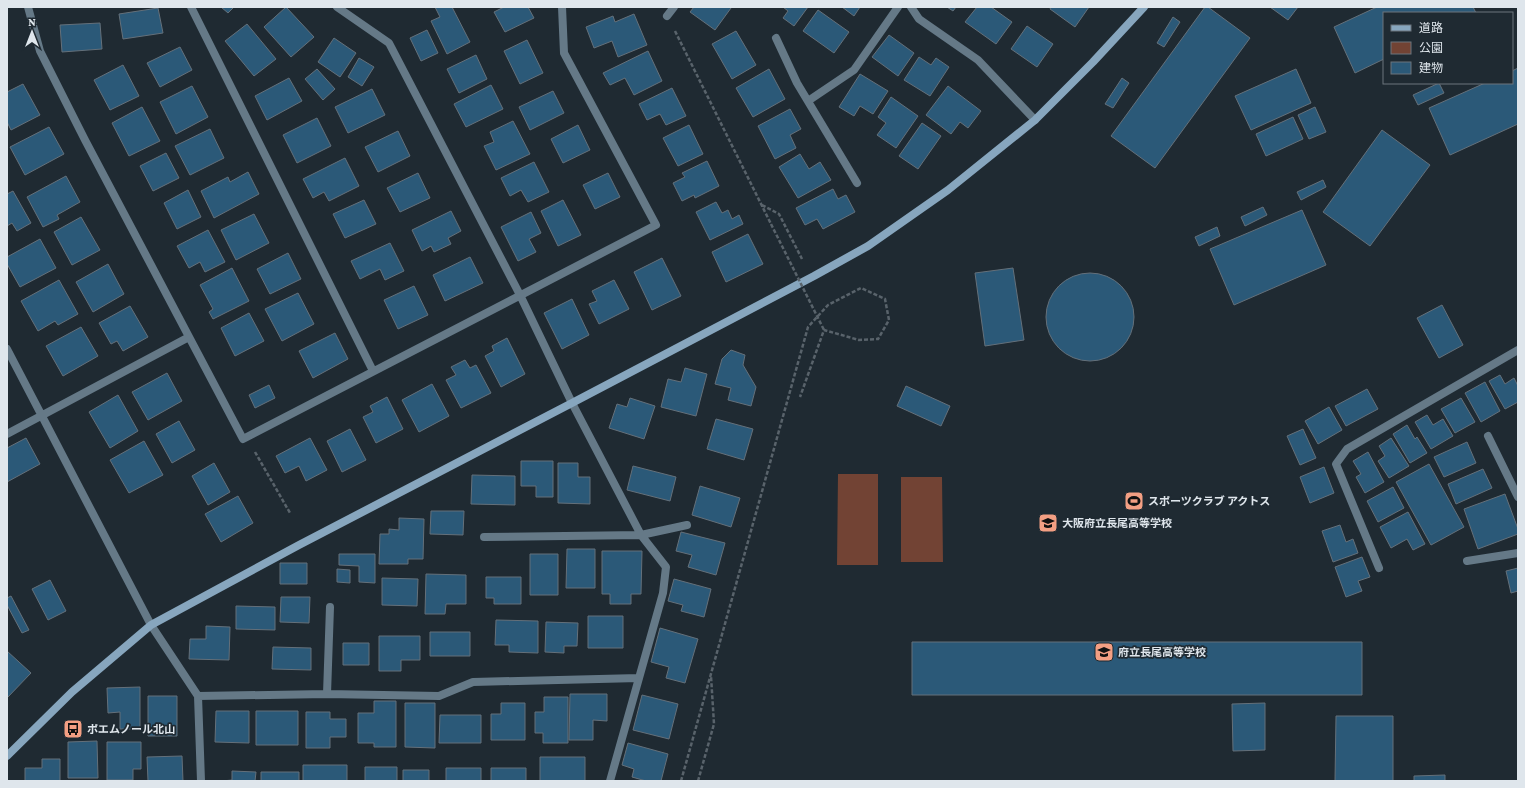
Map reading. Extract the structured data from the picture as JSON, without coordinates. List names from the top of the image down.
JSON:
{
  "places": {
    "sports": ["スポーツクラブ アクトス"],
    "school or university": ["大阪府立長尾高等学校", "府立長尾高等学校"],
    "bus stop": ["ポエムノール北山"]
  },
  "legend": ["道路", "公園", "建物"],
  "north": "top"
}
